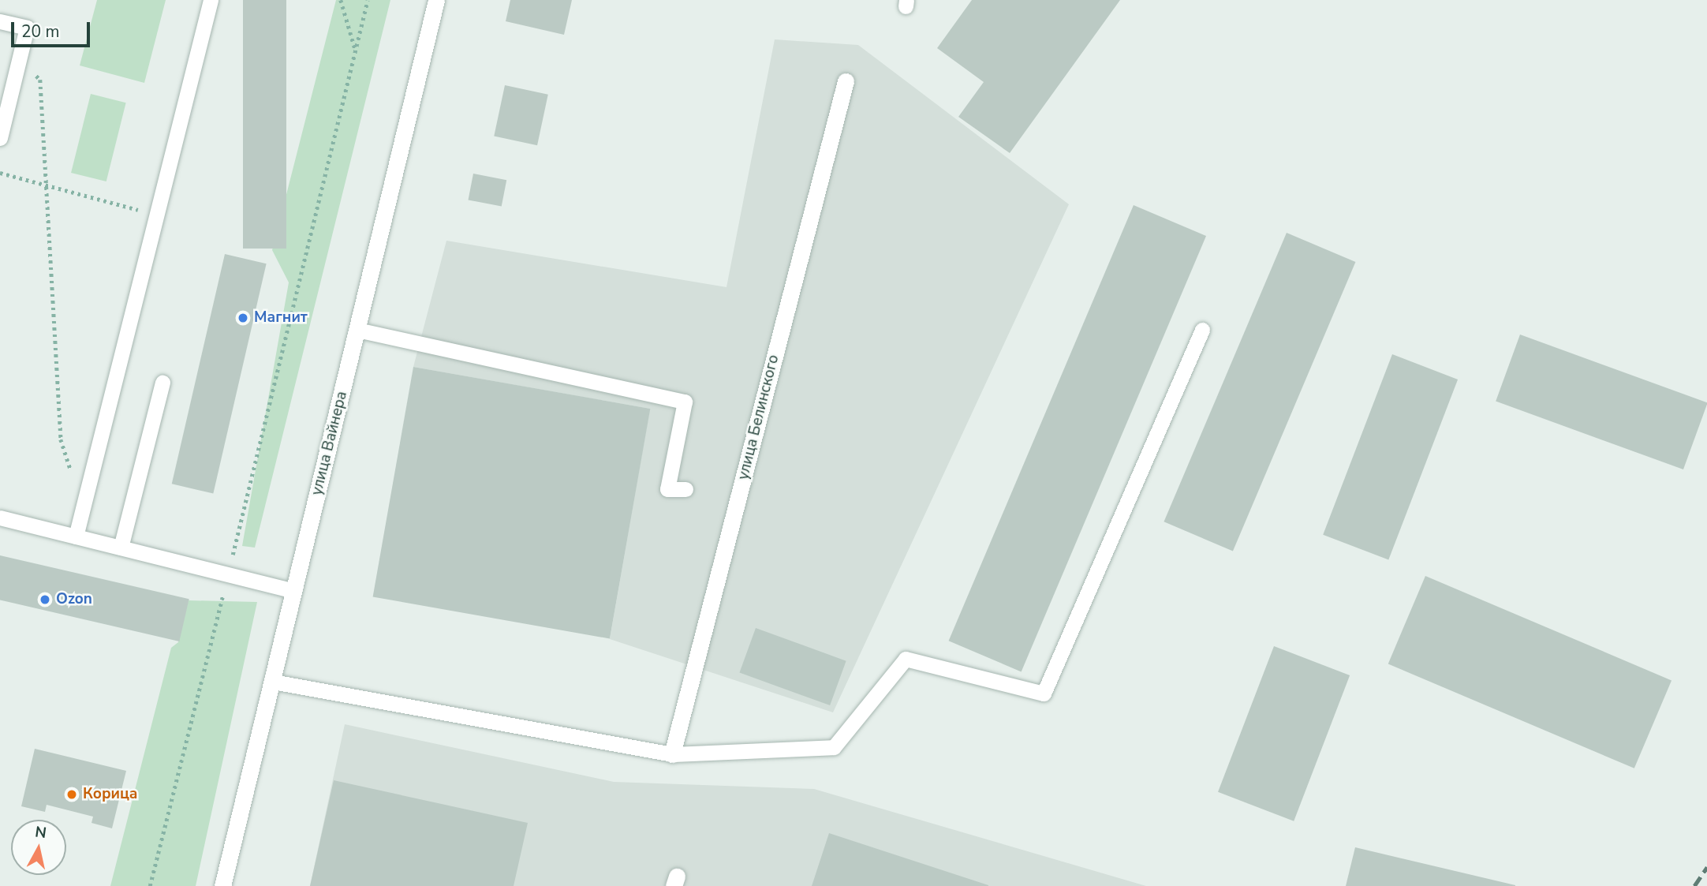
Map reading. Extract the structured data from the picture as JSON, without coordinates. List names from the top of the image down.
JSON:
{
  "streets": {
    "main road": ["улица Белинского", "улица Вайнера"]
  },
  "places": ["Магнит", "Ozon", "Корица"],
  "scale_bar": "20 m",
  "north": "top"
}
